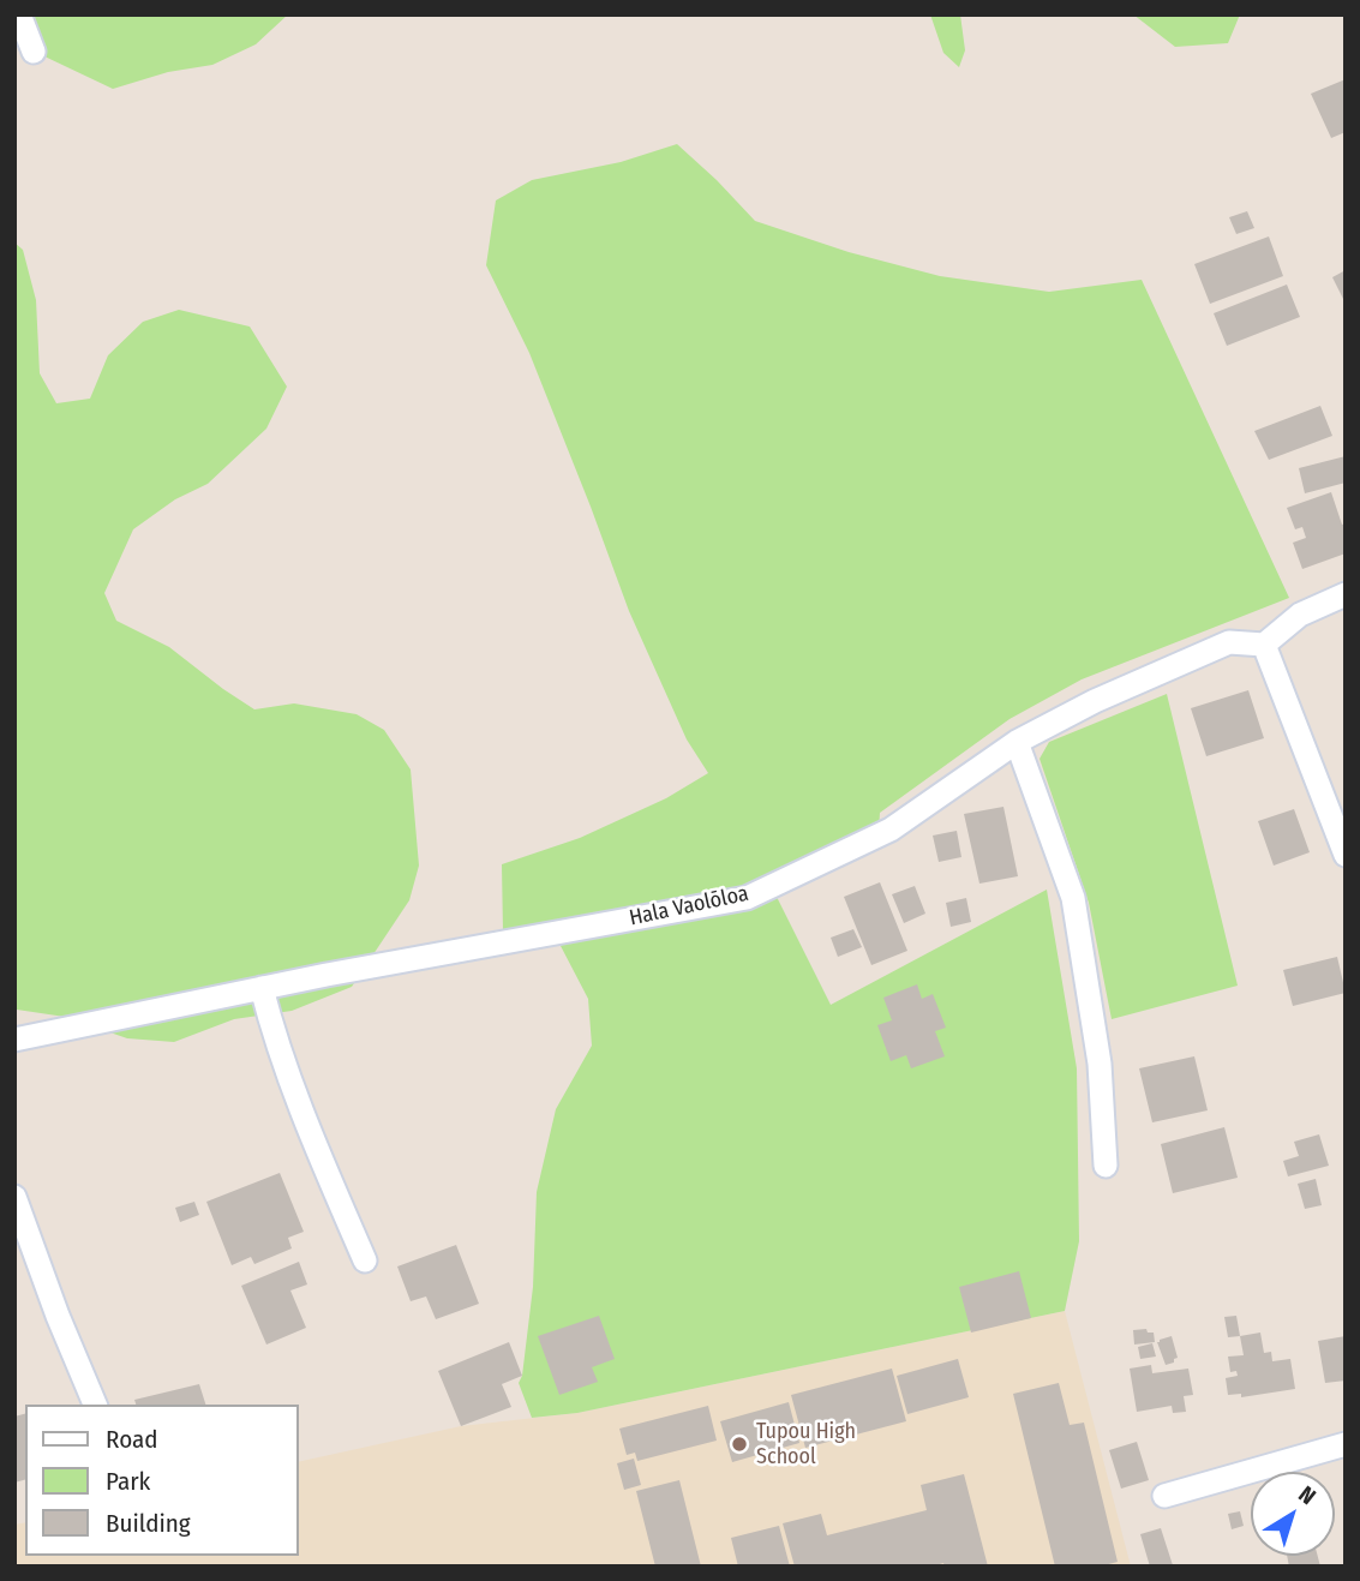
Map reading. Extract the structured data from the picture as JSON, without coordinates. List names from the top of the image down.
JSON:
{
  "streets": {
    "street": ["Hala Vaolōloa"]
  },
  "places": ["Tupou High School"],
  "legend": ["Road", "Park", "Building"],
  "north": "top right"
}
